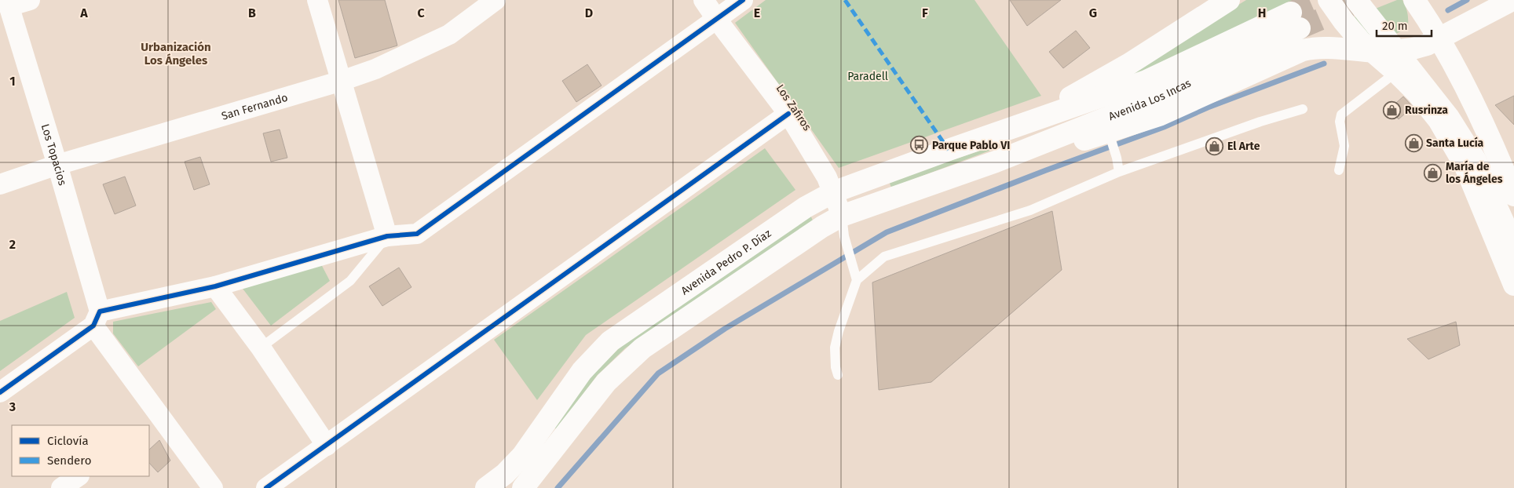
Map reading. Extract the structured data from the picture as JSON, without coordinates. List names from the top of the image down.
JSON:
{
  "streets": {
    "main road": ["Avenida Los Incas", "Avenida Pedro P. Díaz"],
    "street": ["San Fernando", "Los Zafiros", "Los Topacios"]
  },
  "crossings": [
    ["Avenida Los Incas", "Avenida Pedro P. Díaz"],
    ["San Fernando", "Los Topacios"],
    ["Los Zafiros", "Avenida Pedro P. Díaz"]
  ],
  "districts": ["Urbanización Los Ángeles"],
  "parks": ["Paradell"],
  "places": {
    "shop": [
      "Rusrinza",
      "Santa Lucía",
      "El Arte",
      "María de los Ángeles"
    ],
    "bus stop": ["Parque Pablo VI"]
  },
  "legend": ["Ciclovía", "Sendero"],
  "scale_bar": "20 m",
  "grid": {
    "columns": [
      "A",
      "B",
      "C",
      "D",
      "E",
      "F",
      "G",
      "H"
    ],
    "rows": ["1", "2", "3"]
  }
}
